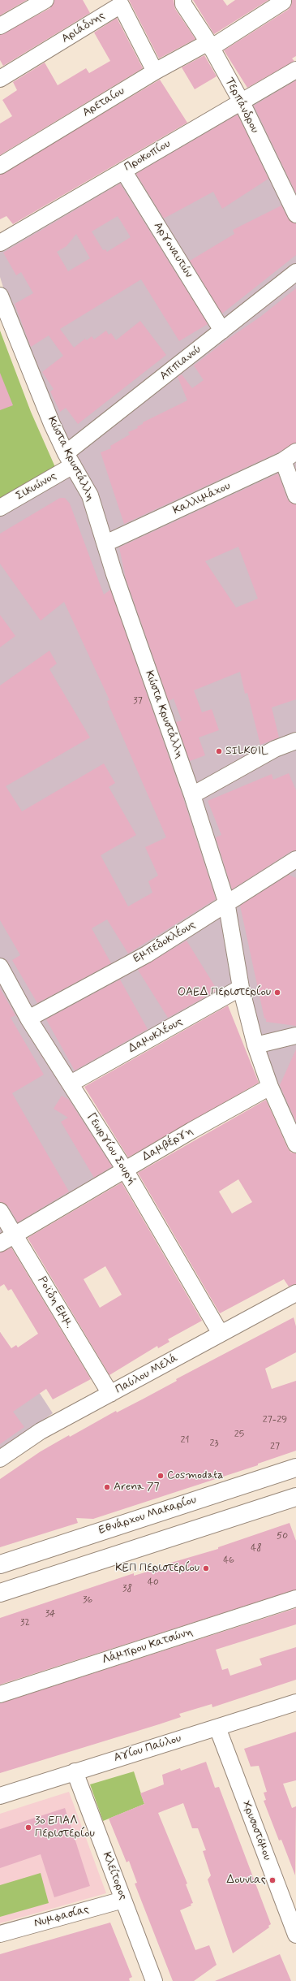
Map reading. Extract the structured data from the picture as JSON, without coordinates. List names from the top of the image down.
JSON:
{
  "streets": {
    "main road": ["Εθνάρχου Μακαρίου"],
    "street": [
      "Αριάδνης",
      "Αρεταίου",
      "Τερπάνδρου",
      "Προκοπίου",
      "Αργοναυτών",
      "Αππιανού",
      "Κώστα Κρυστάλλη",
      "Σικυώνος",
      "Καλλιμάχου",
      "Εμπεδοκλέους",
      "Δαμοκλέους",
      "Δαμβέργη",
      "Γεωργίου Σουρή",
      "Ροϊδη Εμμ.",
      "Παύλου Μελά",
      "Λάμπρου Κατσώνη",
      "Αγίου Παύλου",
      "Χρυσοστόμου",
      "Κλείτορος",
      "Νυμφασίας"
    ]
  },
  "crossings": [
    ["Αριάδνης", "Αρεταίου"],
    ["Αρεταίου", "Τερπάνδρου"],
    ["Τερπάνδρου", "Προκοπίου"],
    ["Προκοπίου", "Αργοναυτών"],
    ["Αργοναυτών", "Αππιανού"],
    ["Αππιανού", "Κώστα Κρυστάλλη"],
    ["Αππιανού", "Σικυώνος"],
    ["Κώστα Κρυστάλλη", "Σικυώνος"],
    ["Κώστα Κρυστάλλη", "Καλλιμάχου"],
    ["Κώστα Κρυστάλλη", "Εμπεδοκλέους"],
    ["Κώστα Κρυστάλλη", "Δαμοκλέους"],
    ["Κώστα Κρυστάλλη", "Δαμβέργη"],
    ["Εμπεδοκλέους", "Γεωργίου Σουρή"],
    ["Δαμοκλέους", "Γεωργίου Σουρή"],
    ["Δαμβέργη", "Γεωργίου Σουρή"],
    ["Δαμβέργη", "Ροϊδη Εμμ."],
    ["Γεωργίου Σουρή", "Παύλου Μελά"],
    ["Ροϊδη Εμμ.", "Παύλου Μελά"],
    ["Αγίου Παύλου", "Χρυσοστόμου"],
    ["Αγίου Παύλου", "Κλείτορος"],
    ["Κλείτορος", "Νυμφασίας"]
  ],
  "places": [
    "SILKOIL",
    "ΟΑΕΔ Περιστερίου",
    "Cosmodata",
    "Arena 77",
    "ΚΕΠ Περιστερίου",
    "3ο ΕΠΑΛ Περιστερίου",
    "Δουνιας"
  ],
  "house_numbers": [
    "37",
    "27-29",
    "25",
    "21",
    "23",
    "27",
    "50",
    "48",
    "46",
    "40",
    "38",
    "36",
    "34",
    "32"
  ]
}
